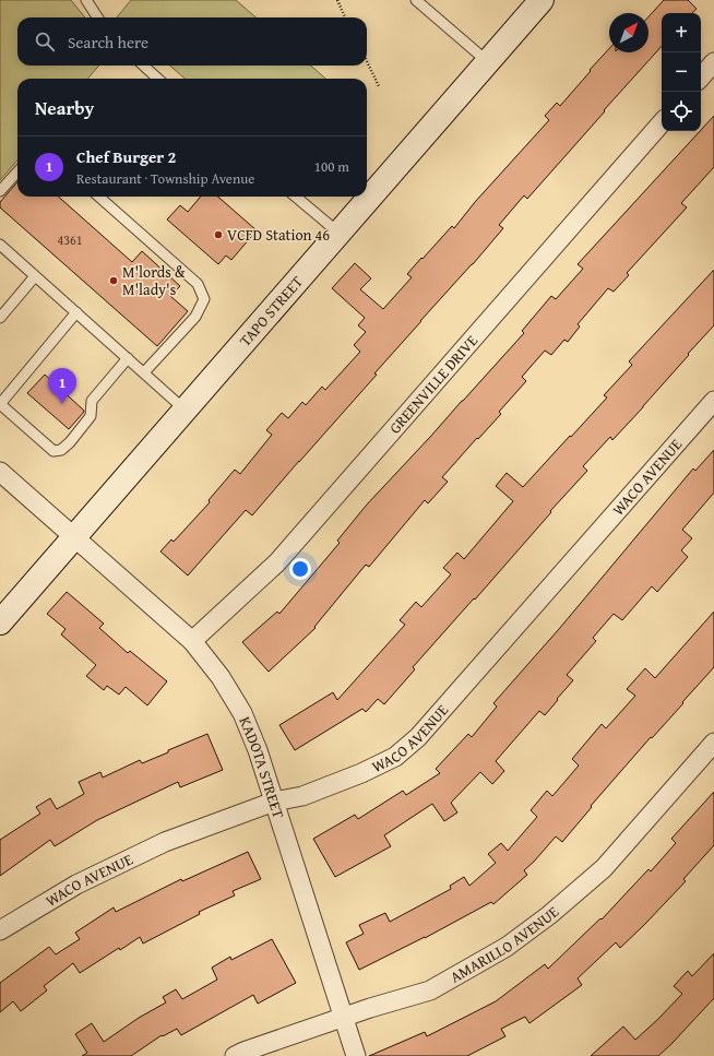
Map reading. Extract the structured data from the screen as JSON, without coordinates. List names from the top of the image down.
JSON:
{
  "streets": {
    "street": [
      "TAPO STREET",
      "GREENVILLE DRIVE",
      "WACO AVENUE",
      "KADOTA STREET",
      "AMARILLO AVENUE"
    ]
  },
  "crossings": [
    ["TAPO STREET", "KADOTA STREET"],
    ["GREENVILLE DRIVE", "KADOTA STREET"],
    ["WACO AVENUE", "KADOTA STREET"],
    ["KADOTA STREET", "AMARILLO AVENUE"]
  ],
  "places": ["VCFD Station 46", "M'lords & M'lady's"],
  "house_numbers": ["4361"],
  "north": "top right",
  "page": {
    "map_buttons": ["+", "−"],
    "search": "Search here",
    "heading": "Nearby",
    "list": [
      {
        "mark": "1",
        "name": "Chef Burger 2",
        "note": "Restaurant · Township Avenue",
        "value": "100 m"
      }
    ],
    "pins": "1"
  }
}
